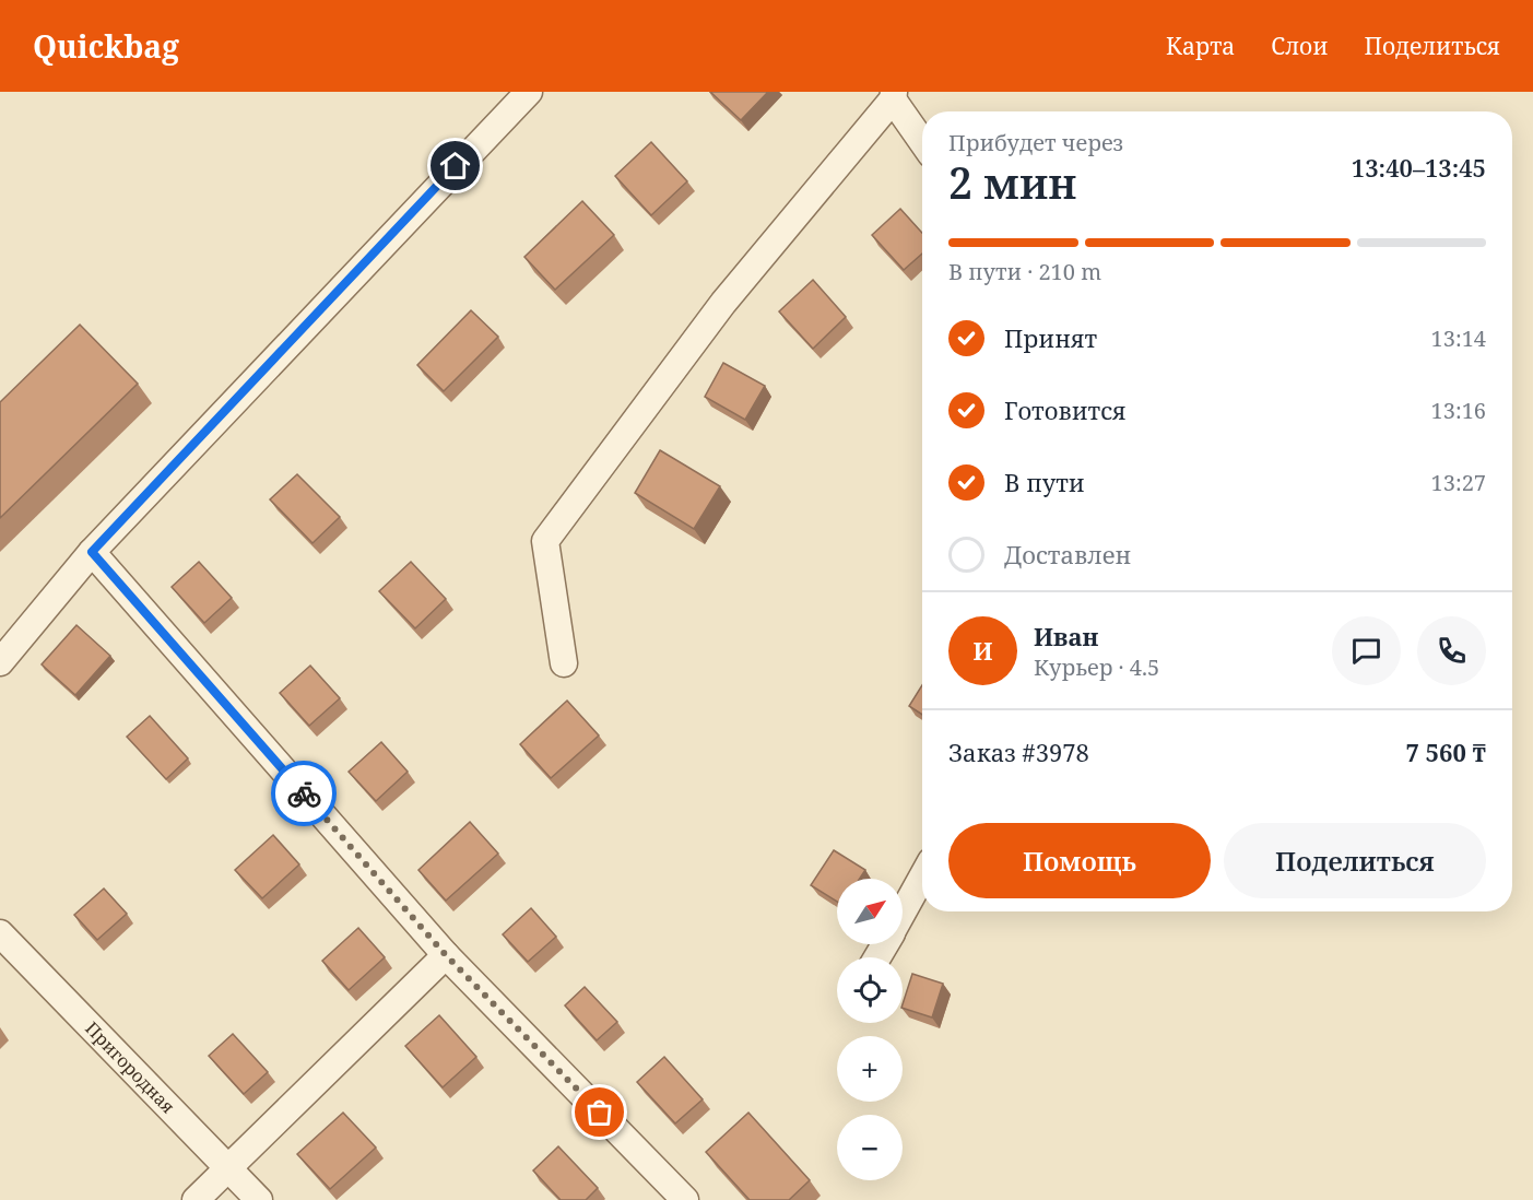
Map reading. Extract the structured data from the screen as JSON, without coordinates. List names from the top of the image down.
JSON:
{
  "streets": {
    "street": ["Пригородная"]
  },
  "north": "top right",
  "page": {
    "header": "Quickbag",
    "nav": ["Карта", "Слои", "Поделиться"],
    "heading": ["2 мин", "Прибудет через", "13:40–13:45"],
    "panel": [
      "Иван",
      "Курьер · 4.5",
      "Заказ #3978",
      "7 560 ₸"
    ],
    "bar": "В пути · 210 m",
    "list": [
      ["Принят", "13:14"],
      ["Готовится", "13:16"],
      ["В пути", "13:27"],
      "Доставлен"
    ],
    "round": "И",
    "buttons": ["Помощь", "Поделиться"],
    "map_buttons": ["+", "−"]
  }
}
